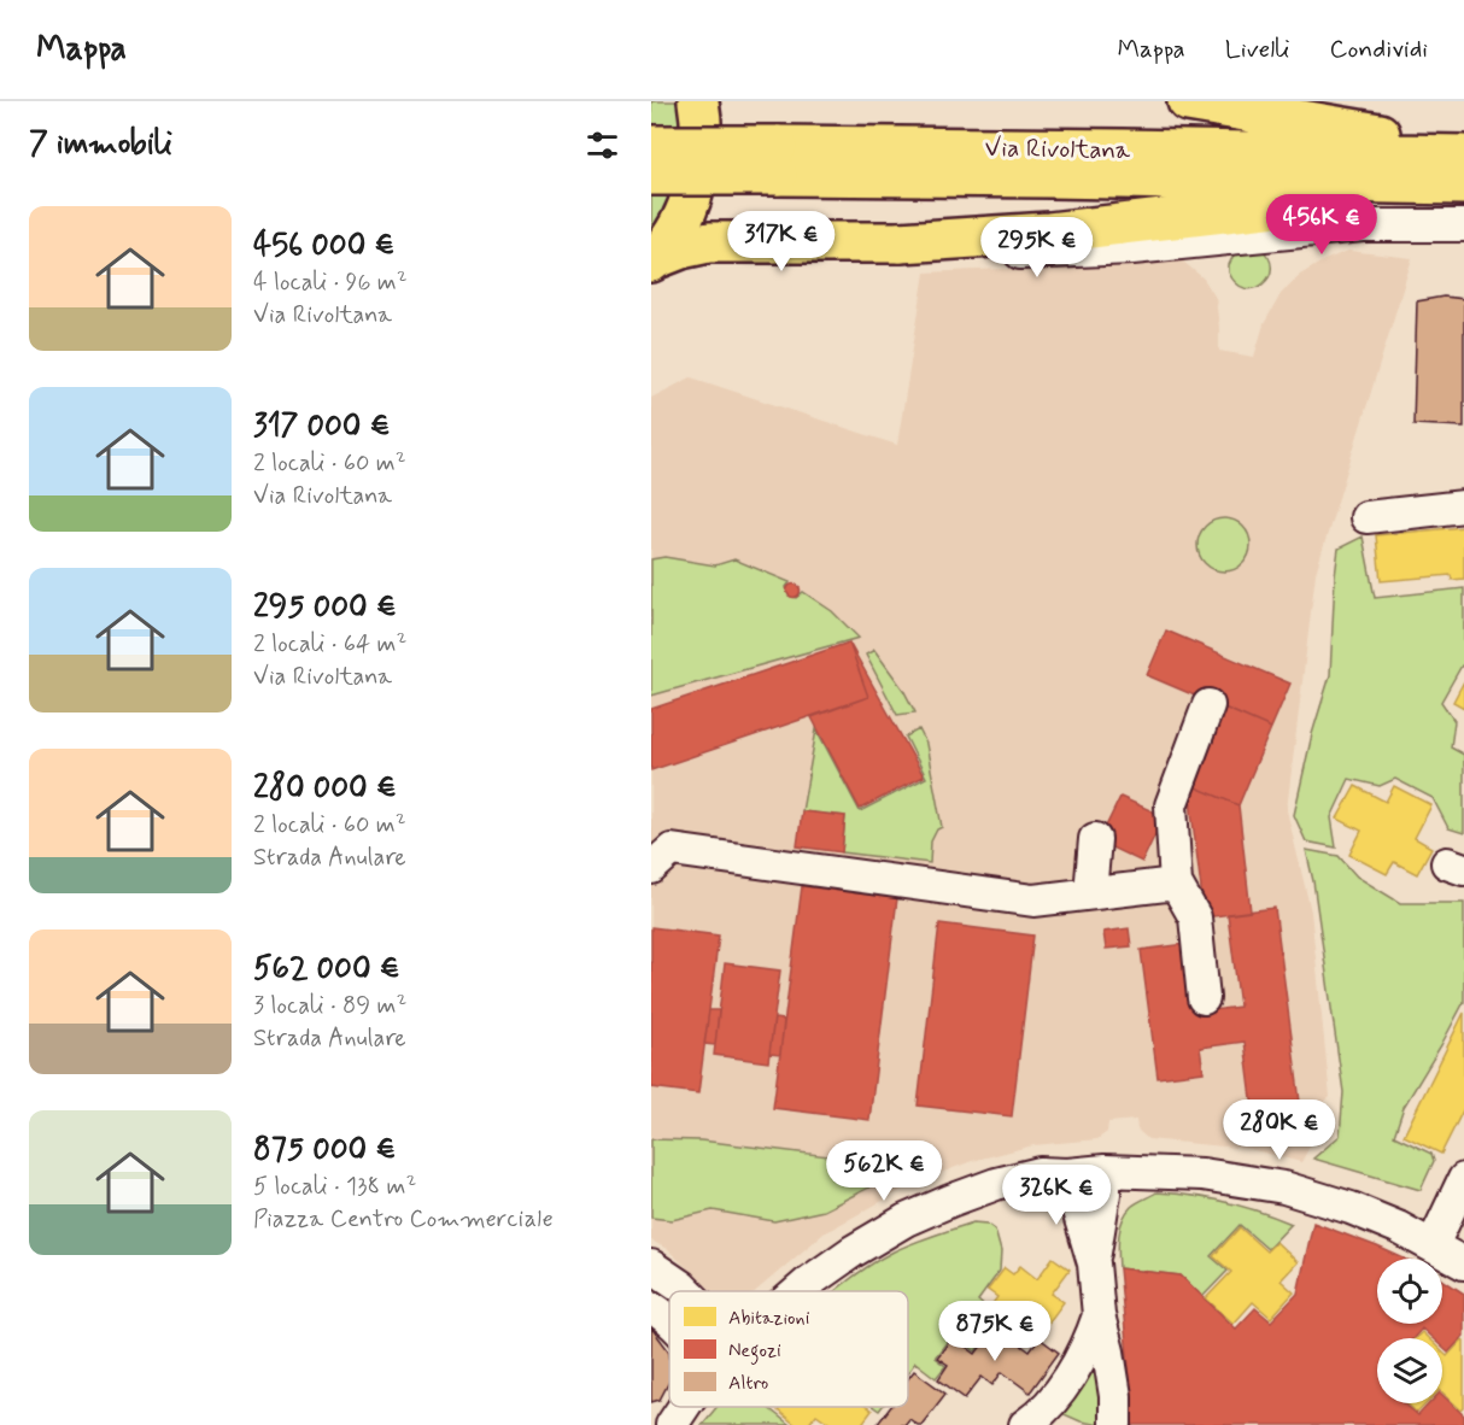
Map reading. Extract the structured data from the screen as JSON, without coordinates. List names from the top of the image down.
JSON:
{
  "streets": {
    "main road": ["Via Rivoltana"]
  },
  "legend": ["Abitazioni", "Negozi", "Altro"],
  "page": {
    "header": "Mappa",
    "nav": ["Mappa", "Livelli", "Condividi"],
    "heading": "7 immobili",
    "list": [
      {
        "name": "456 000 €",
        "note": "4 locali · 96 m² · Via Rivoltana"
      },
      {
        "name": "317 000 €",
        "note": "2 locali · 60 m² · Via Rivoltana"
      },
      {
        "name": "295 000 €",
        "note": "2 locali · 64 m² · Via Rivoltana"
      },
      {
        "name": "280 000 €",
        "note": "2 locali · 60 m² · Strada Anulare"
      },
      {
        "name": "562 000 €",
        "note": "3 locali · 89 m² · Strada Anulare"
      },
      {
        "name": "875 000 €",
        "note": "5 locali · 138 m² · Piazza Centro Commerciale"
      }
    ],
    "price": [
      "456K €",
      "317K €",
      "295K €",
      "280K €",
      "562K €",
      "326K €",
      "875K €"
    ]
  }
}
